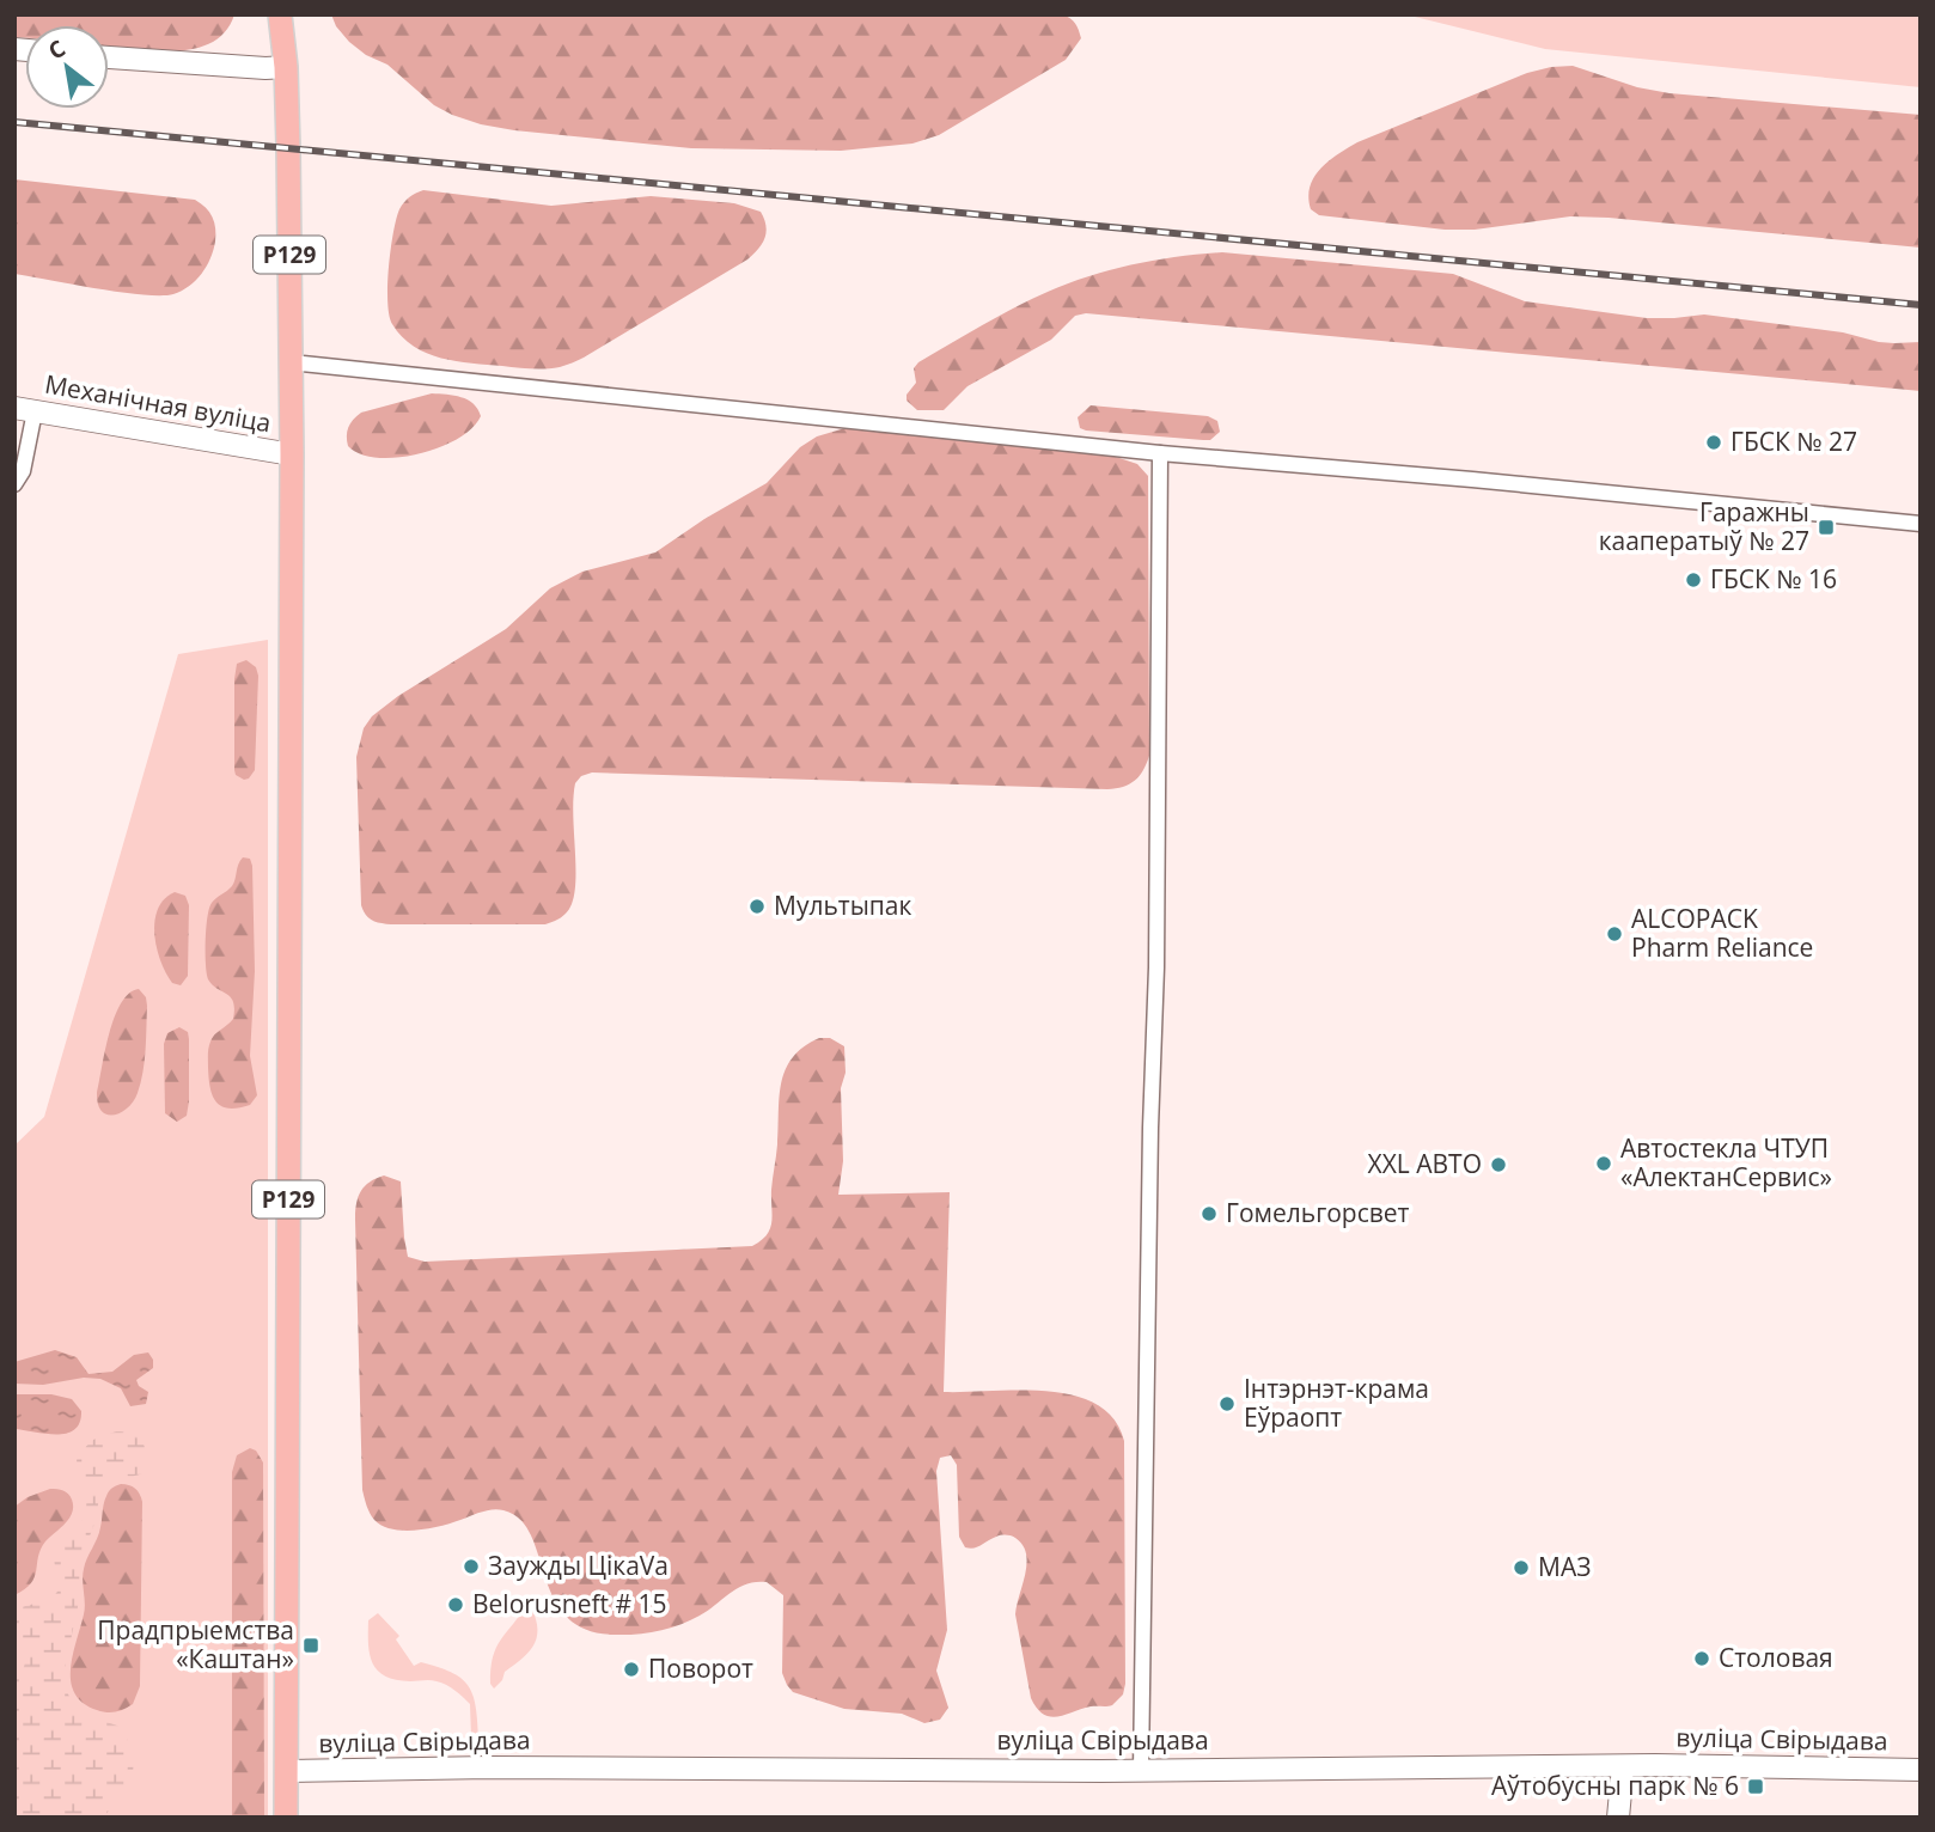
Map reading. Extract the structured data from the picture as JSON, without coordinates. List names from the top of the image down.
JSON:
{
  "streets": {
    "main road": ["Р129", "Механічная вуліца", "вуліца Свірыдава"]
  },
  "crossings": [
    ["Р129", "Механічная вуліца"],
    ["Р129", "вуліца Свірыдава"]
  ],
  "places": {
    "other": [
      "ГБСК № 27",
      "ГБСК № 16",
      "Мультыпак",
      "ALCOPACK Pharm Reliance",
      "Автостекла ЧТУП «АлектанСервис»",
      "XXL АВТО",
      "Гомельгорсвет",
      "Інтэрнэт-крама Еўраопт",
      "Заужды ЦікаVа",
      "МАЗ",
      "Belorusneft # 15",
      "Столовая",
      "Поворот"
    ],
    "transit": ["Гаражны кааператыў № 27", "Прадпрыемства «Каштан»", "Аўтобусны парк № 6"]
  },
  "north": "top left"
}
